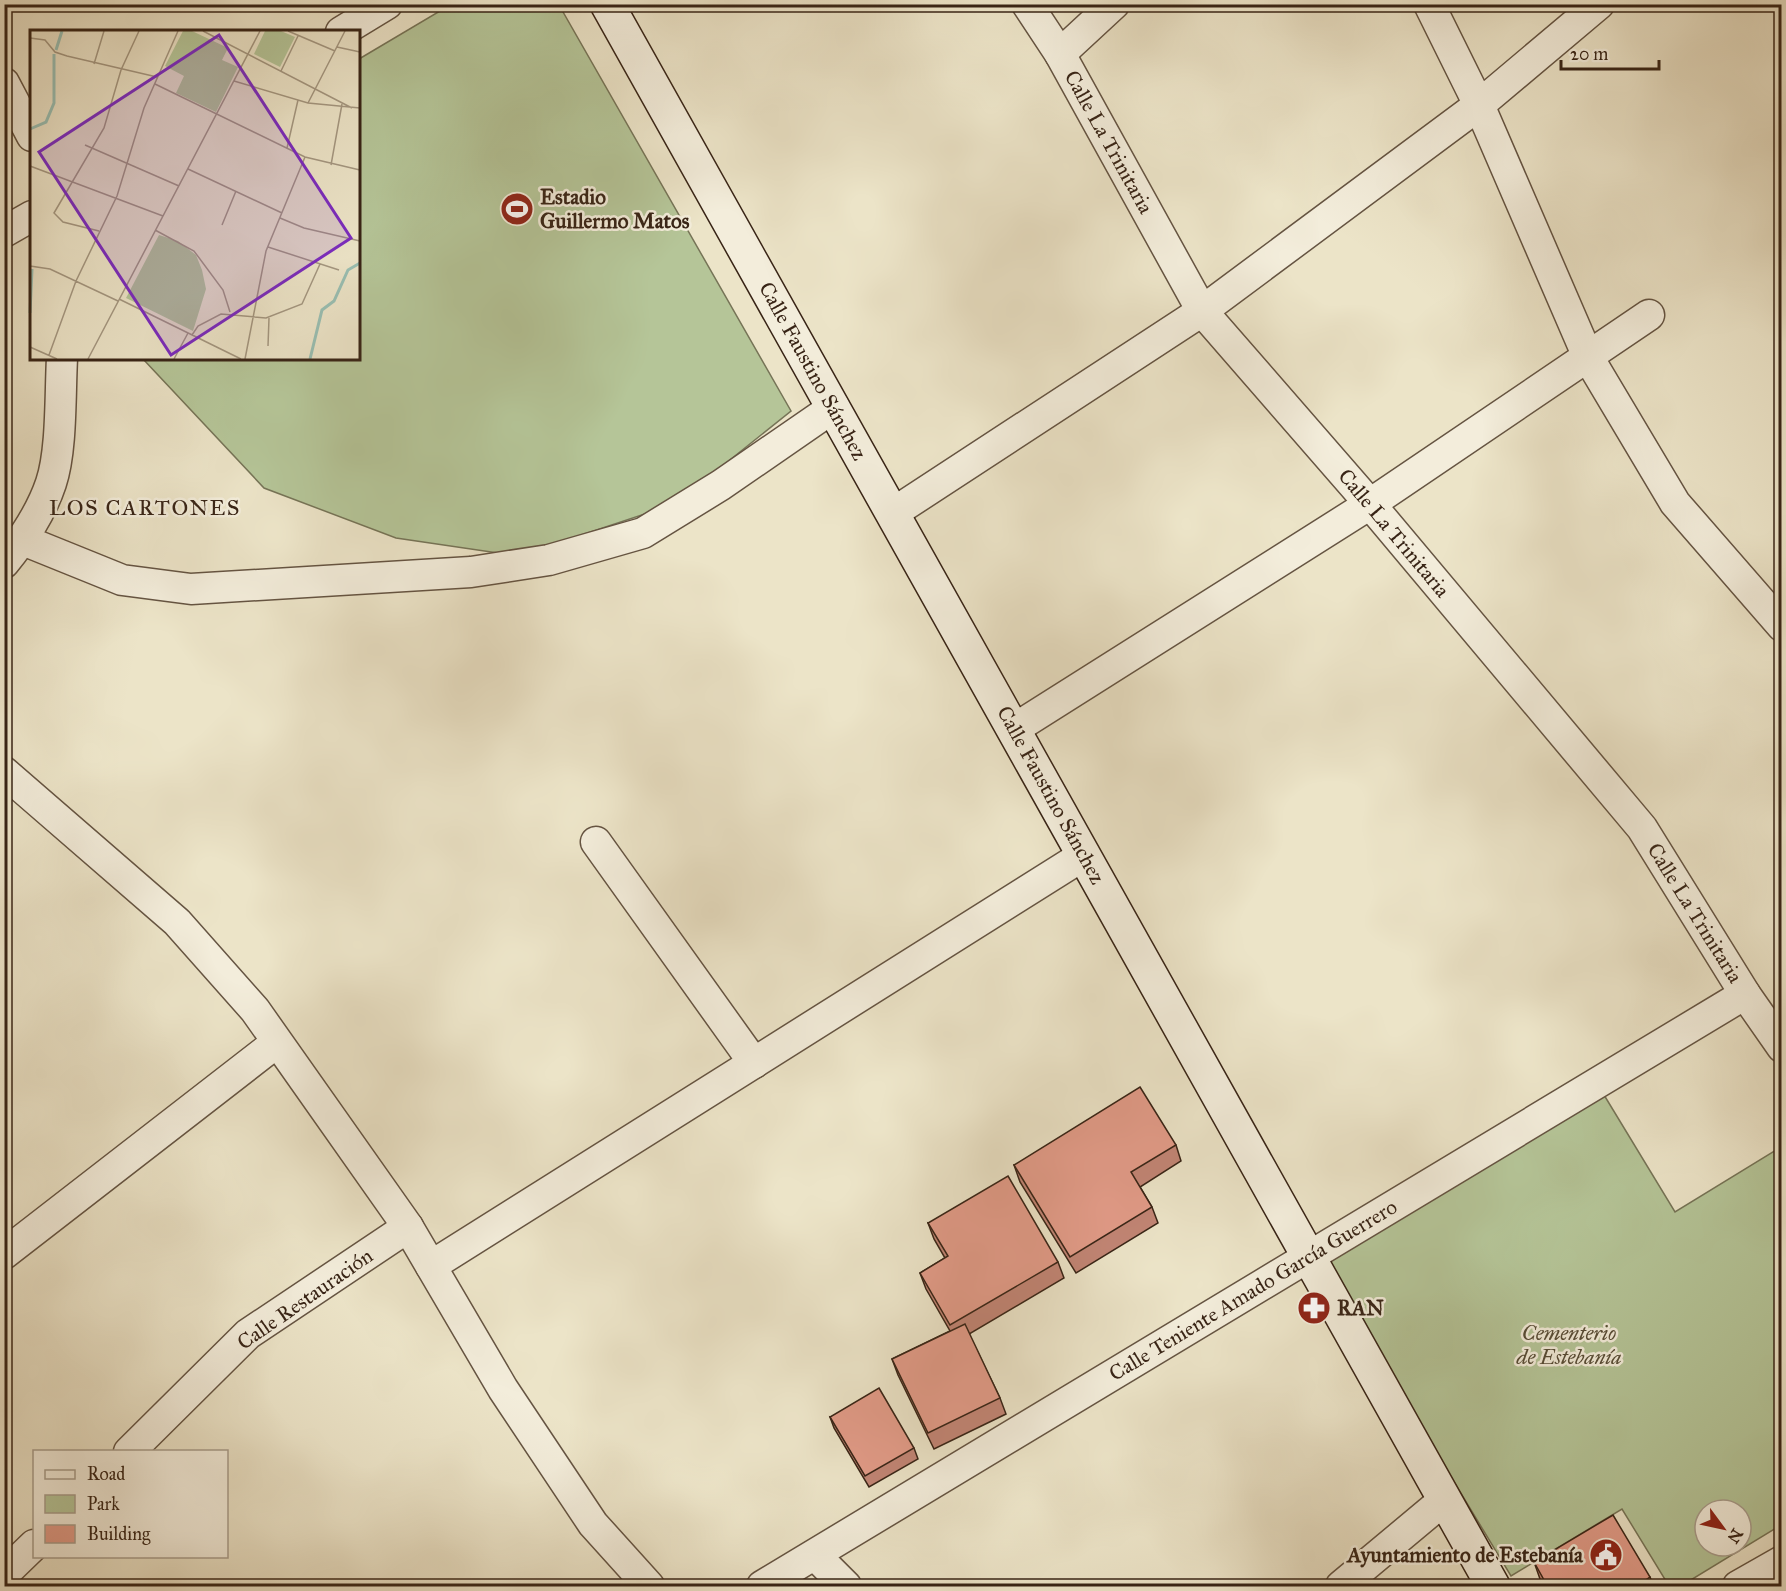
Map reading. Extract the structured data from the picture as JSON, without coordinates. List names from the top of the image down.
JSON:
{
  "streets": {
    "street": [
      "Calle La Trinitaria",
      "Calle Faustino Sánchez",
      "Calle Teniente Amado García Guerrero",
      "Calle Restauración"
    ]
  },
  "crossings": [
    ["Calle La Trinitaria", "Calle Teniente Amado García Guerrero"],
    ["Calle Faustino Sánchez", "Calle Teniente Amado García Guerrero"]
  ],
  "districts": ["LOS CARTONES"],
  "parks": ["Cementerio de Estebanía"],
  "places": {
    "sports": ["Estadio Guillermo Matos"],
    "pharmacy": ["RAN"],
    "public building": ["Ayuntamiento de Estebanía"]
  },
  "legend": ["Road", "Park", "Building"],
  "scale_bar": "20 m",
  "north": "bottom right"
}
